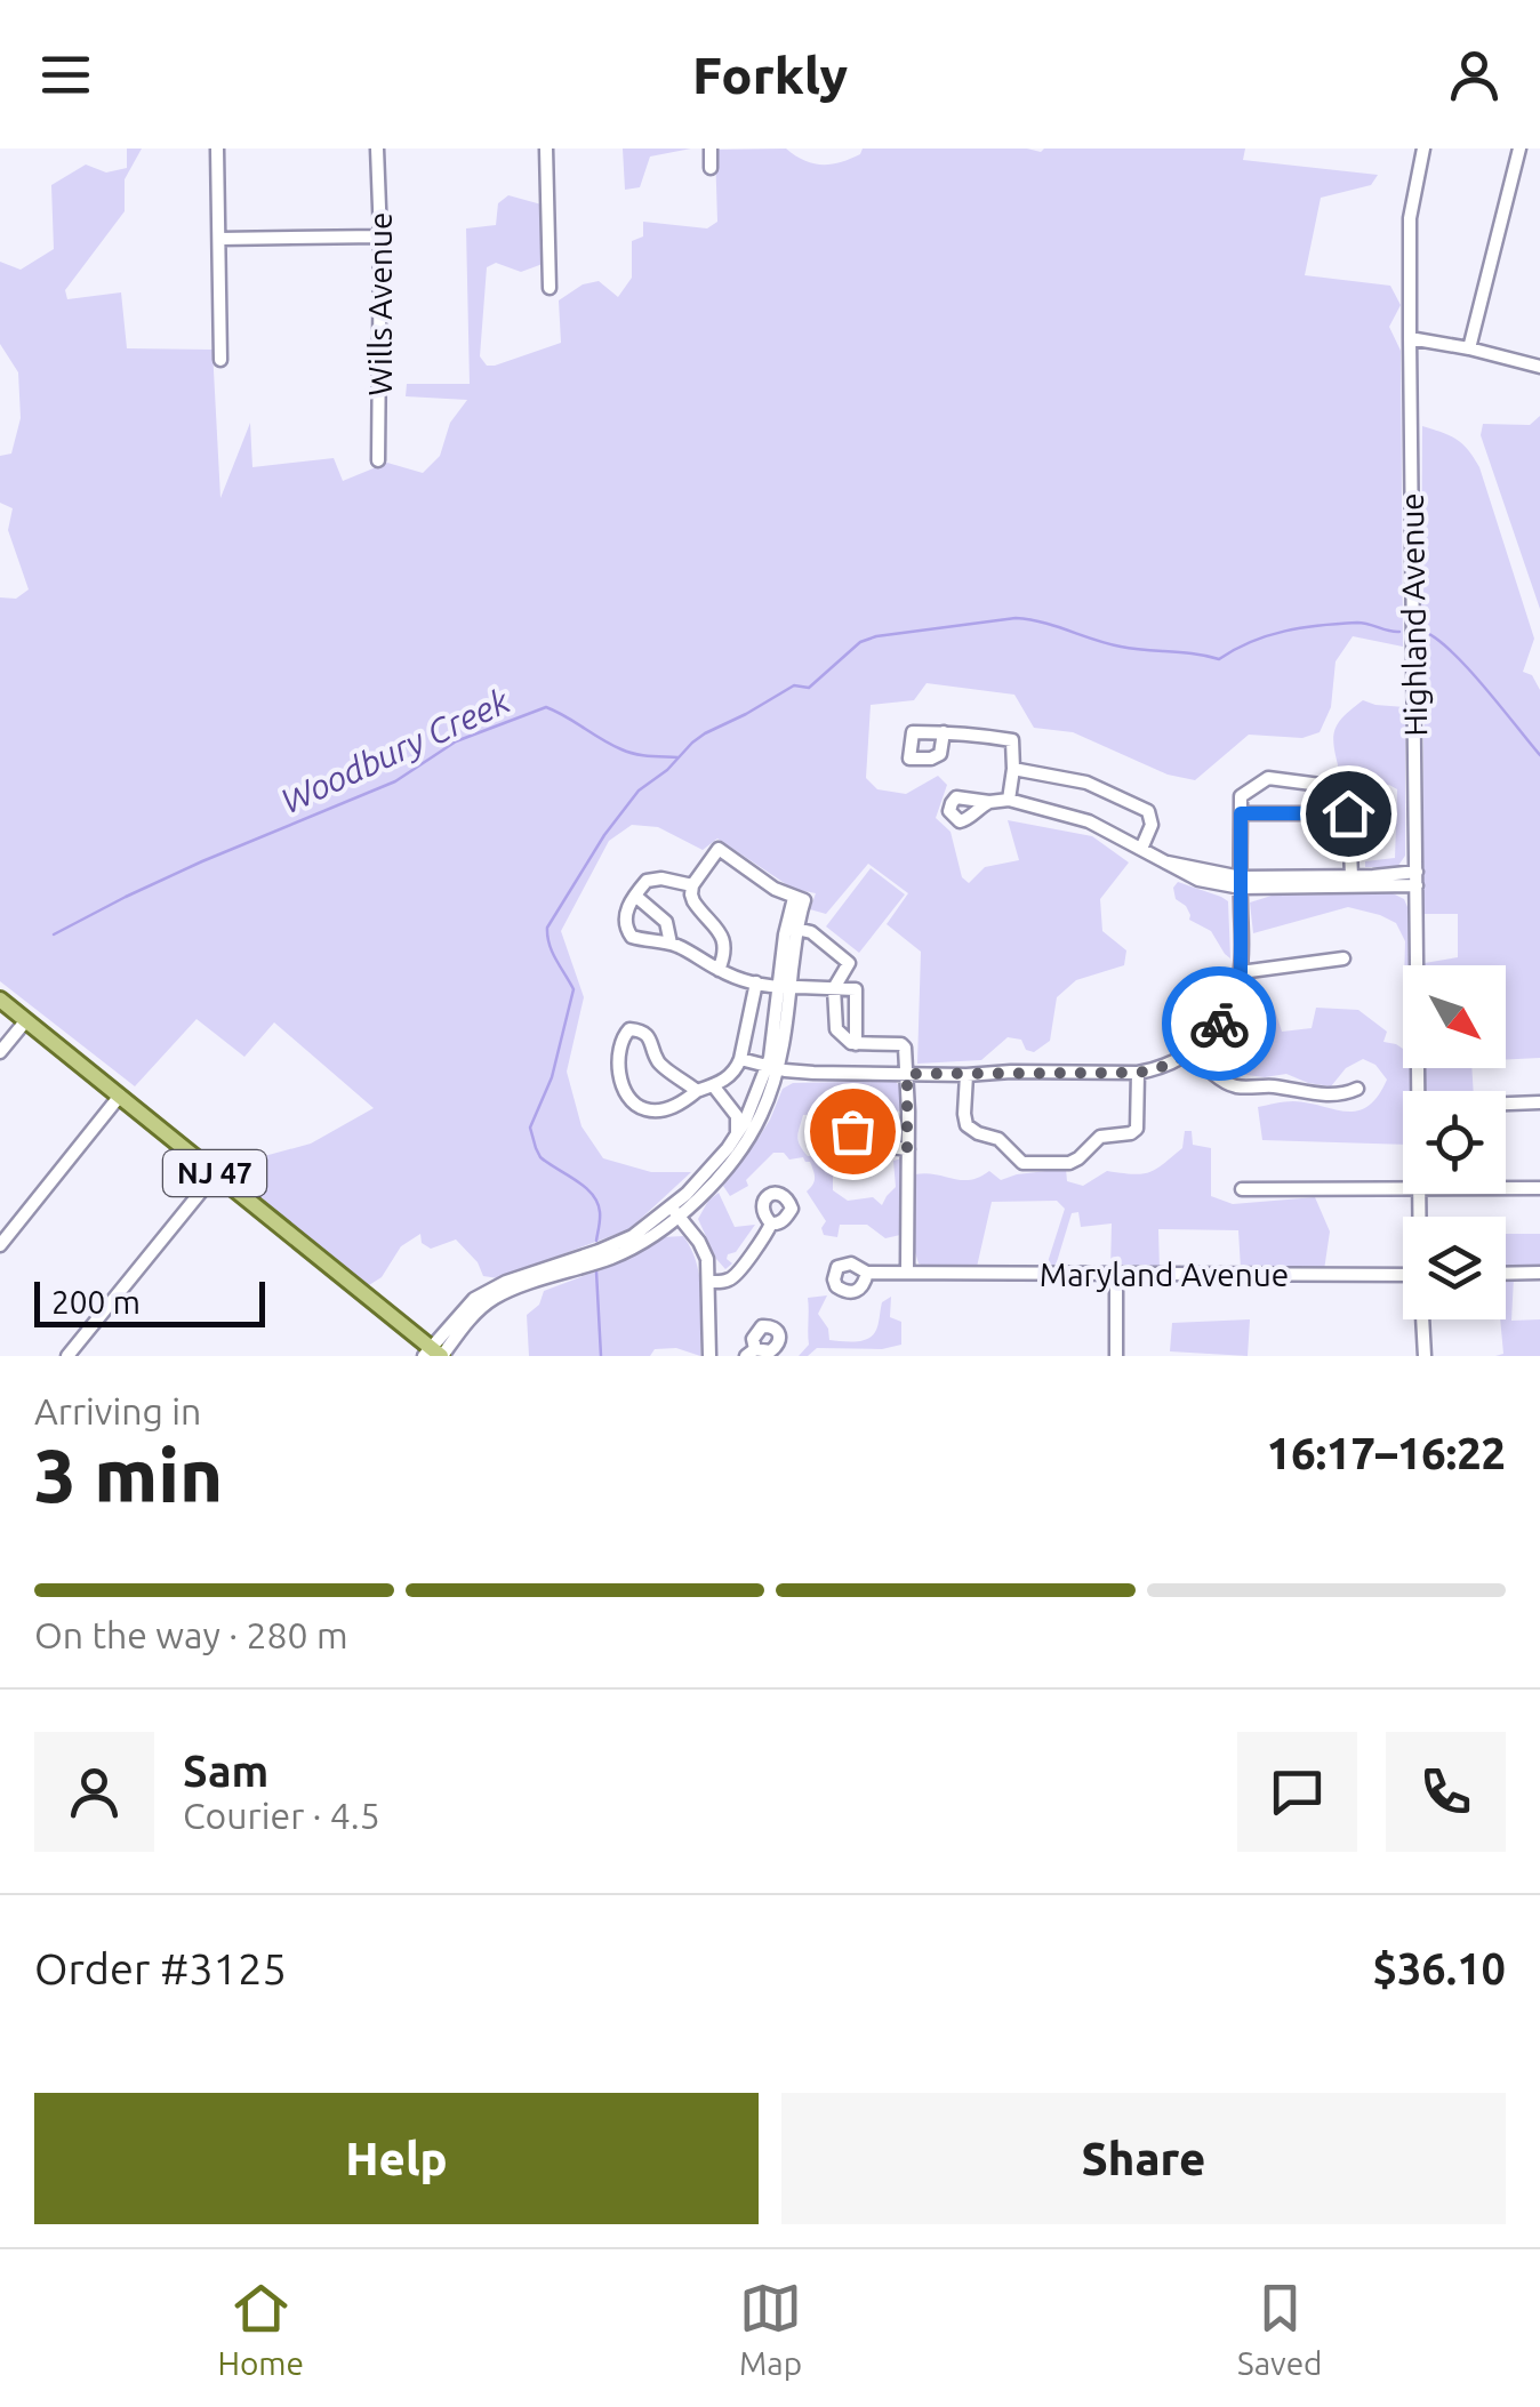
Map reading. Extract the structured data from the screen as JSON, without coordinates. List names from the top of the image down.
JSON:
{
  "streets": {
    "main road": ["NJ 47"],
    "street": ["Wills Avenue", "Highland Avenue", "Maryland Avenue"]
  },
  "water": ["Woodbury Creek"],
  "scale_bar": "200 m",
  "north": "bottom right",
  "page": {
    "header": "Forkly",
    "scale": "200 m",
    "heading": ["3 min", "Arriving in", "16:17–16:22"],
    "panel": [
      "Sam",
      "Courier · 4.5",
      "Order #3125",
      "$36.10"
    ],
    "bar": "On the way · 280 m",
    "buttons": ["Help", "Share"],
    "tabs": ["Home", "Map", "Saved"]
  }
}
